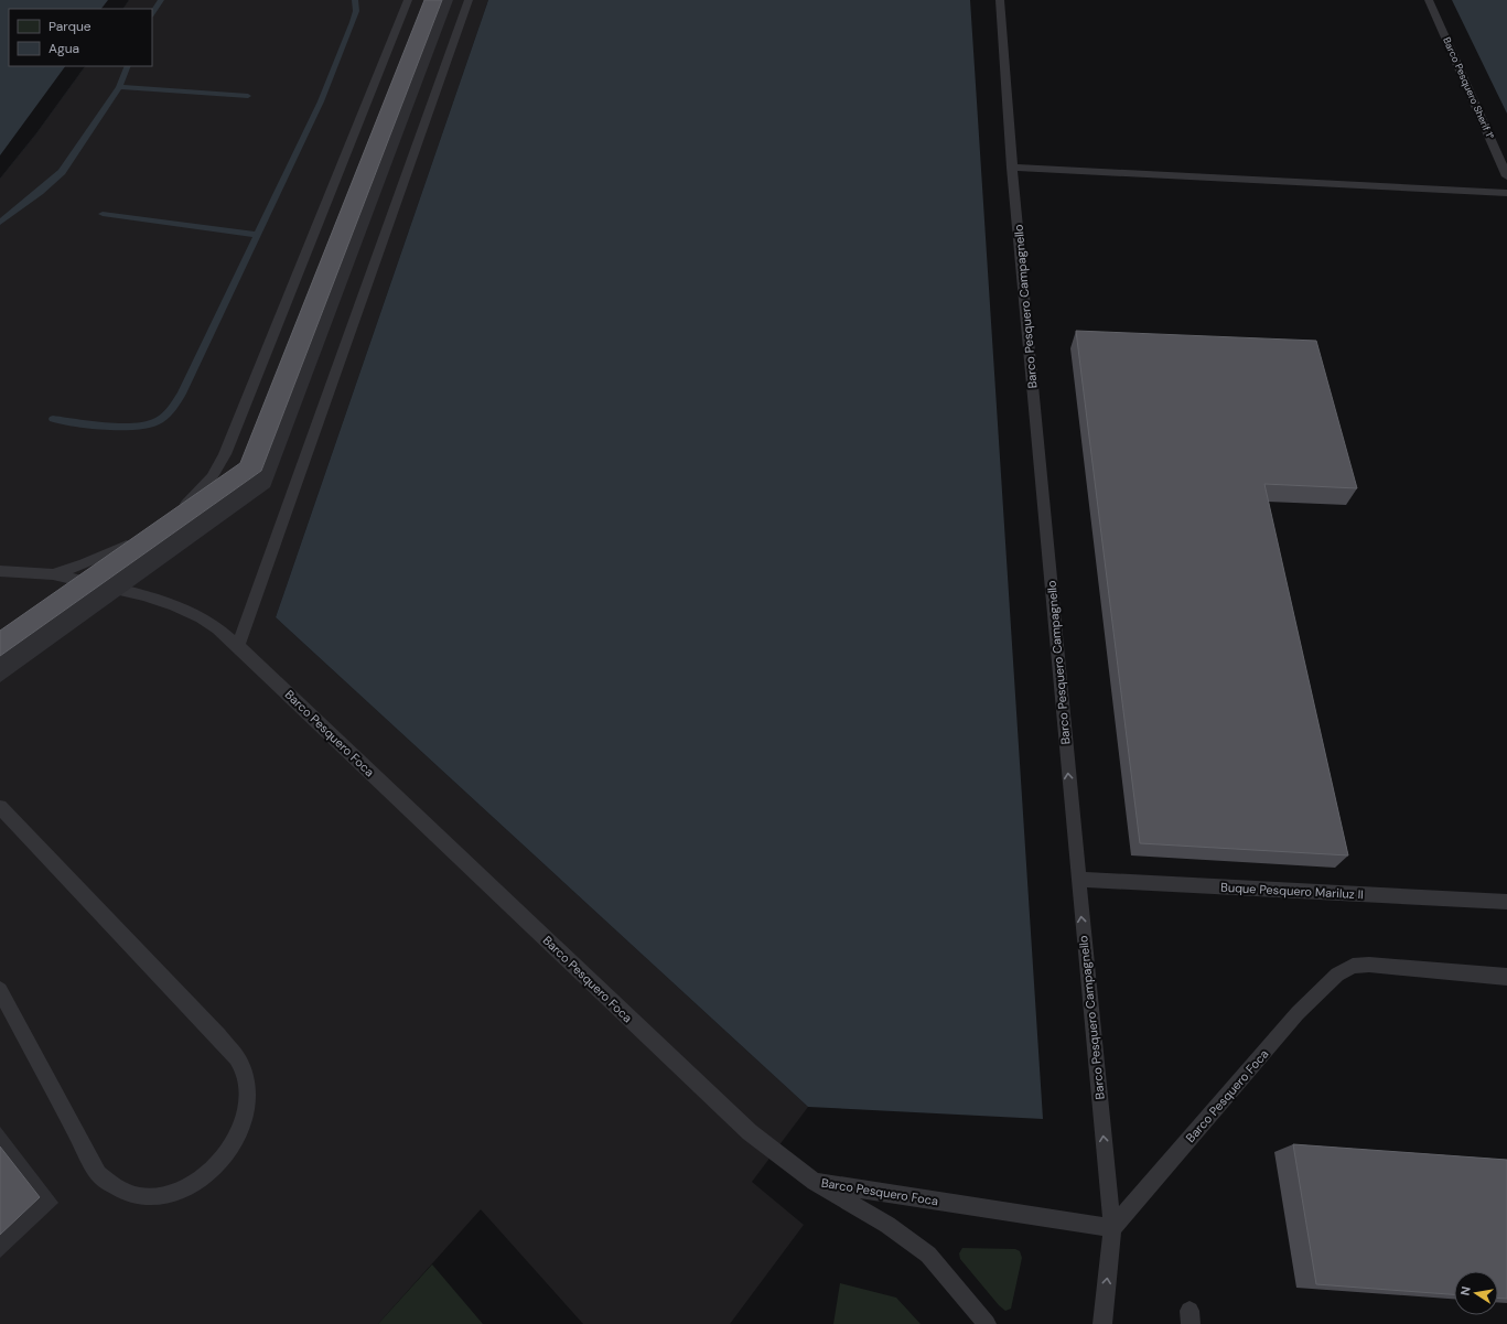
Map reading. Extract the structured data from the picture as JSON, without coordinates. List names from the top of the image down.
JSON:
{
  "streets": {
    "lane": [
      "Barco Pesquero Sherif 1°",
      "Barco Pesquero Campagnello",
      "Barco Pesquero Foca",
      "Buque Pesquero Mariluz II"
    ]
  },
  "crossings": [
    ["Barco Pesquero Campagnello", "Barco Pesquero Foca"],
    ["Barco Pesquero Campagnello", "Buque Pesquero Mariluz II"]
  ],
  "one_way": ["Barco Pesquero Campagnello"],
  "legend": ["Parque", "Agua"],
  "north": "left"
}
